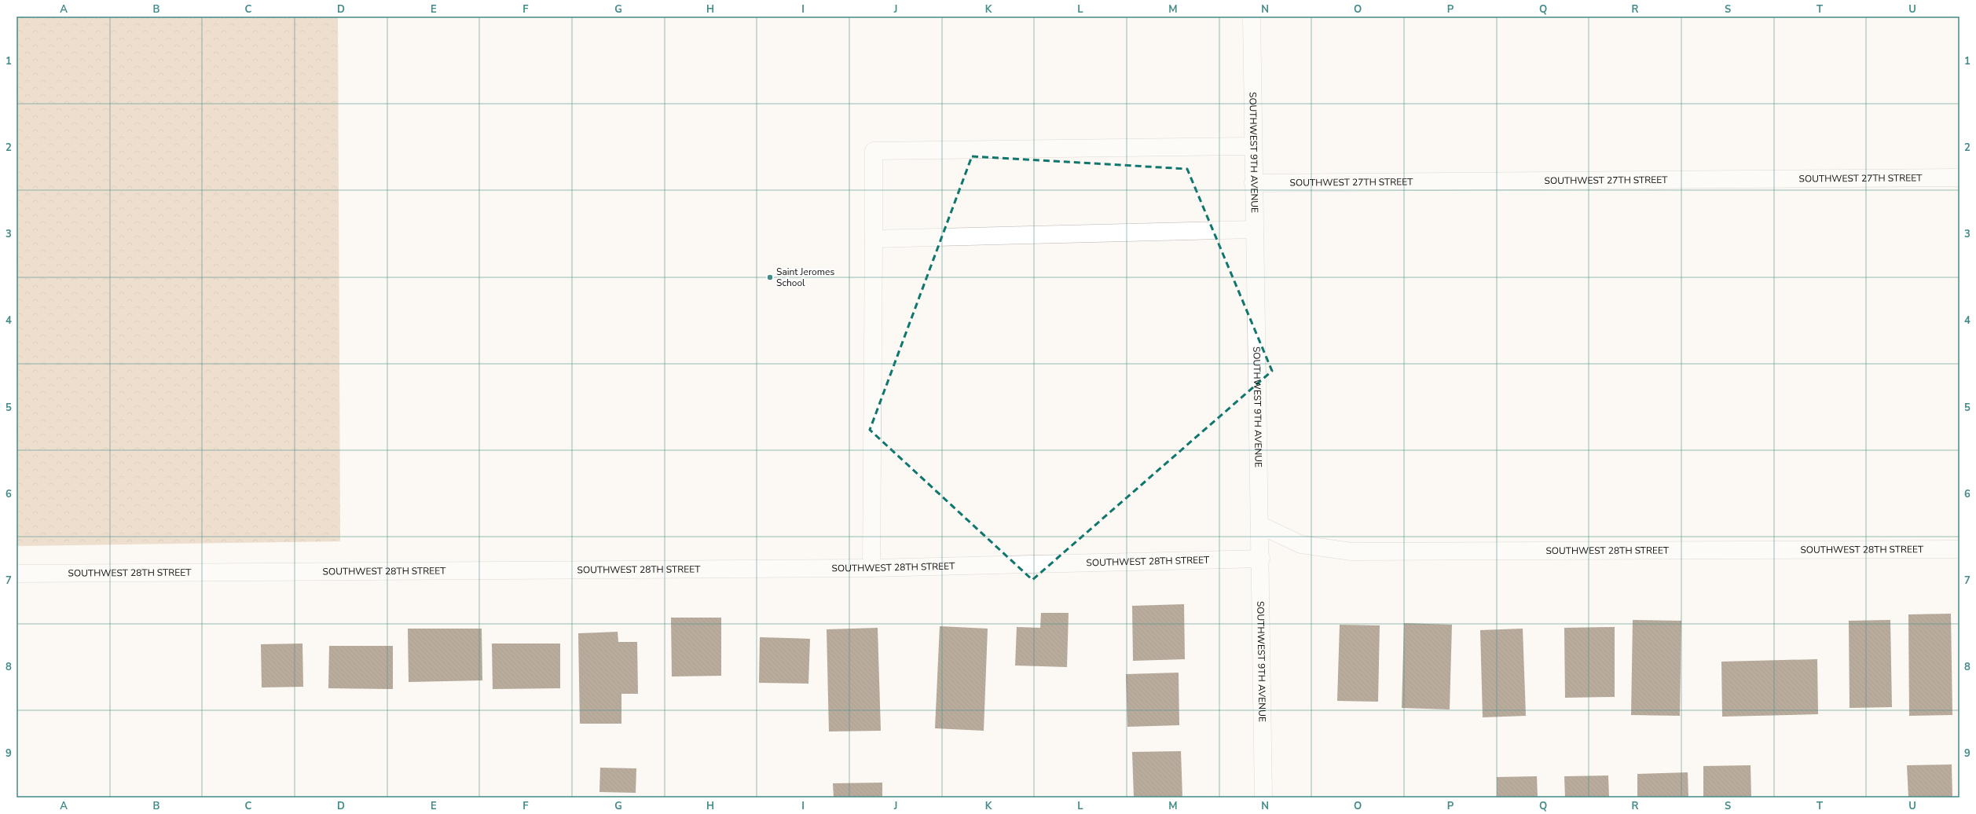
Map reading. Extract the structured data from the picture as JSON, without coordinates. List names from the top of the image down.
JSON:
{
  "streets": {
    "street": ["SOUTHWEST 9TH AVENUE", "SOUTHWEST 27TH STREET", "SOUTHWEST 28TH STREET"]
  },
  "crossings": [
    ["SOUTHWEST 9TH AVENUE", "SOUTHWEST 27TH STREET"],
    ["SOUTHWEST 9TH AVENUE", "SOUTHWEST 28TH STREET"]
  ],
  "places": ["Saint Jeromes School"],
  "grid": {
    "columns": [
      "A",
      "B",
      "C",
      "D",
      "E",
      "F",
      "G",
      "H",
      "I",
      "J",
      "K",
      "L",
      "M",
      "N",
      "O",
      "P",
      "Q",
      "R",
      "S",
      "T",
      "U"
    ],
    "rows": [
      "1",
      "2",
      "3",
      "4",
      "5",
      "6",
      "7",
      "8",
      "9"
    ]
  }
}
